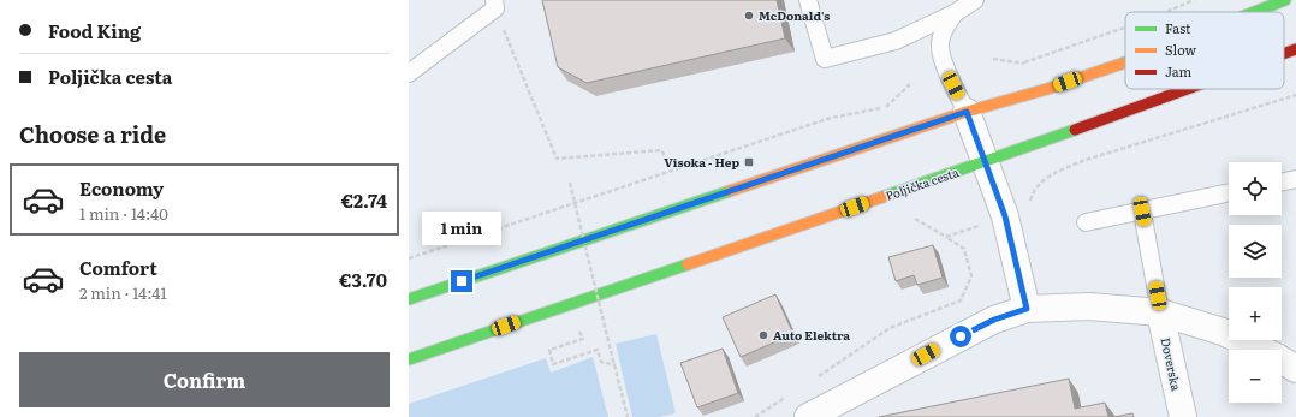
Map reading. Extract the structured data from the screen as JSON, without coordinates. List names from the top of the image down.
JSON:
{
  "streets": {
    "main road": ["Poljička cesta"],
    "street": ["Doverska"]
  },
  "places": {
    "other": ["McDonald's", "Auto Elektra"],
    "transit": ["Visoka - Hep"]
  },
  "legend": ["Fast", "Slow", "Jam"],
  "page": {
    "banner": ["Food King", "Poljička cesta"],
    "heading": "Choose a ride",
    "map_buttons": ["+", "−"],
    "list": [
      {
        "name": "Economy",
        "note": "1 min · 14:40",
        "value": "€2.74"
      },
      {
        "name": "Comfort",
        "note": "2 min · 14:41",
        "value": "€3.70"
      }
    ],
    "bubble": "1 min",
    "buttons": "Confirm"
  }
}
